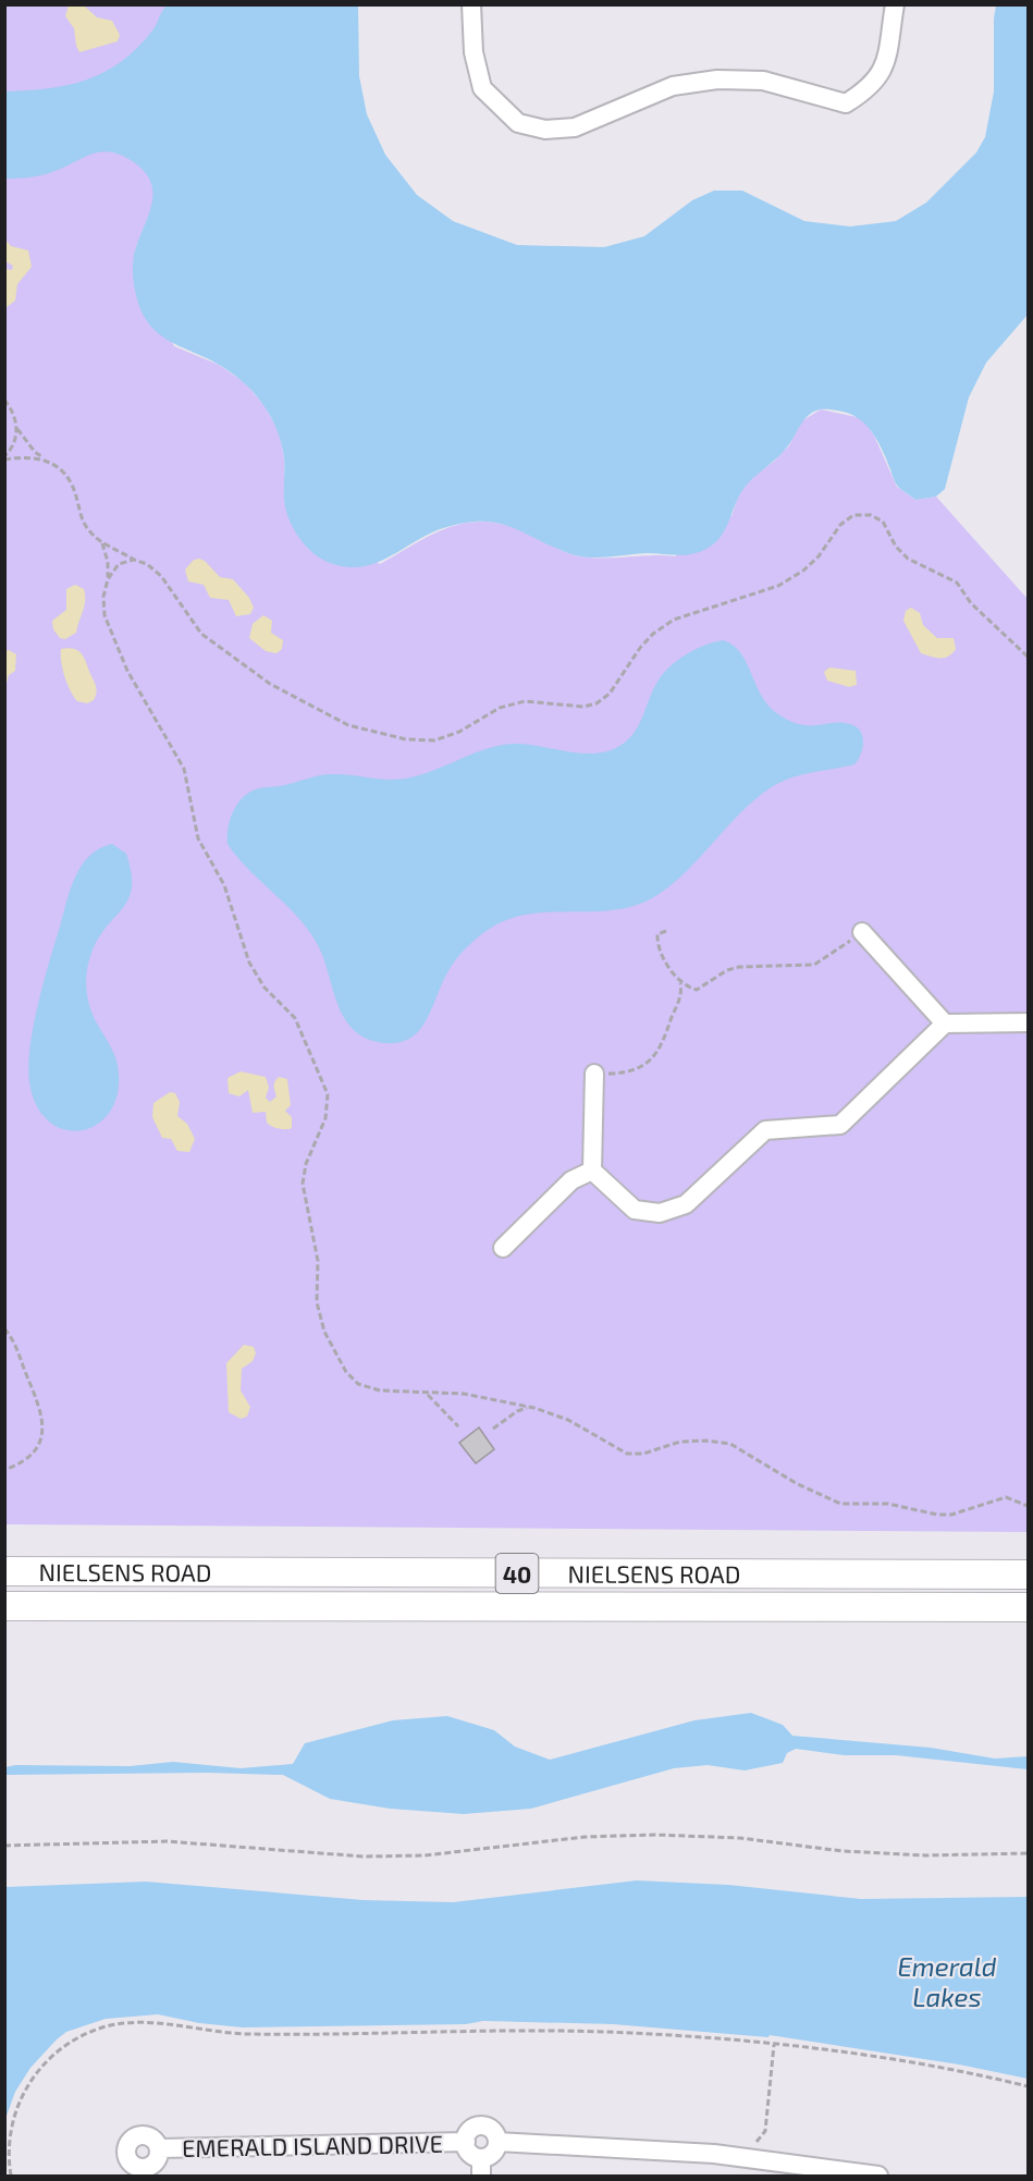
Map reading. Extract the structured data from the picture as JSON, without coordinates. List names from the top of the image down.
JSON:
{
  "streets": {
    "main road": ["NIELSENS ROAD", "40"],
    "street": ["EMERALD ISLAND DRIVE"]
  },
  "water": ["Emerald Lakes"]
}
